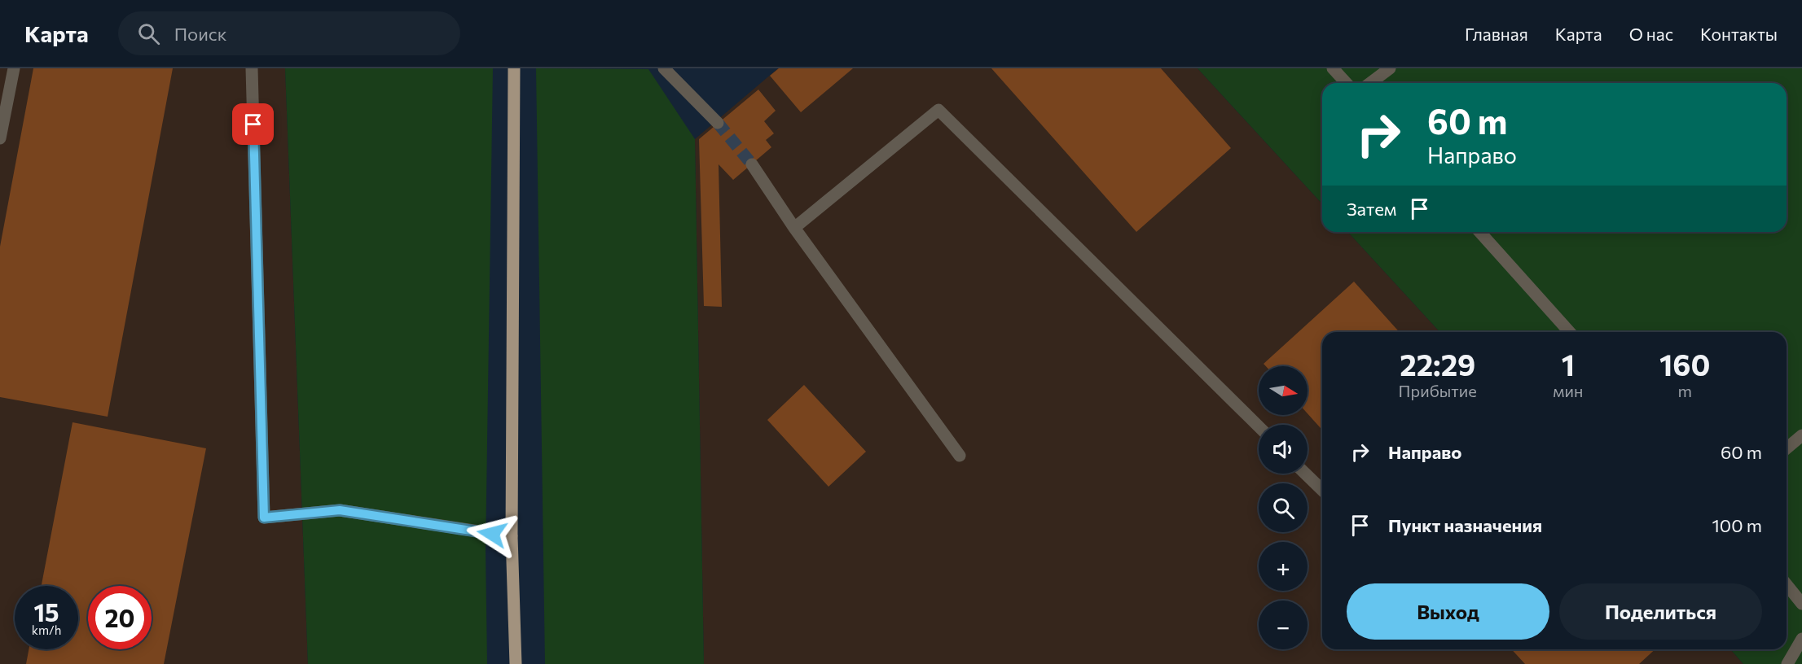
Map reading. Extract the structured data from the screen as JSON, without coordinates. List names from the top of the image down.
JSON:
{
  "north": "right",
  "page": {
    "header": "Карта",
    "search": "Поиск",
    "nav": [
      "Главная",
      "Карта",
      "О нас",
      "Контакты"
    ],
    "turn": ["60 m", "Направо"],
    "then": "Затем",
    "eta": [
      "22:29",
      "Прибытие",
      "1",
      "мин",
      "160",
      "m"
    ],
    "map_buttons": ["+", "−"],
    "list": [
      {
        "name": "Направо",
        "value": "60 m"
      },
      {
        "name": "Пункт назначения",
        "value": "100 m"
      }
    ],
    "buttons": ["Выход", "Поделиться"],
    "speed": "15 km/h",
    "limit": "20"
  }
}
